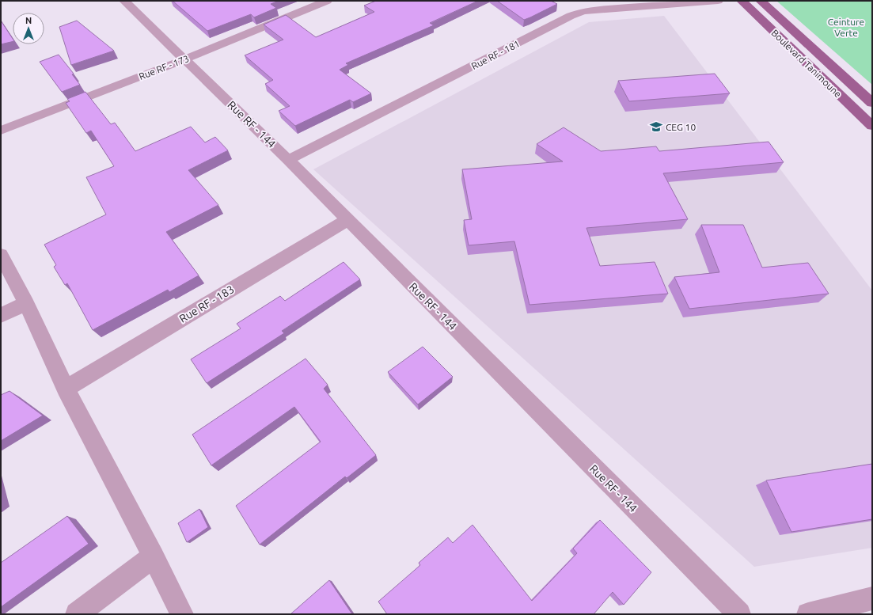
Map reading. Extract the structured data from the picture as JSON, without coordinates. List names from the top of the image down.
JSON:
{
  "streets": {
    "main road": ["Boulevard Tanimoune"],
    "street": [
      "Rue RF - 181",
      "Rue RF - 173",
      "Rue RF - 144",
      "Rue RF - 183"
    ]
  },
  "crossings": [
    ["Rue RF - 181", "Rue RF - 144"],
    ["Rue RF - 173", "Rue RF - 144"],
    ["Rue RF - 144", "Rue RF - 183"]
  ],
  "parks": ["Ceinture Verte"],
  "places": {
    "school or university": ["CEG 10"]
  },
  "north": "top"
}
